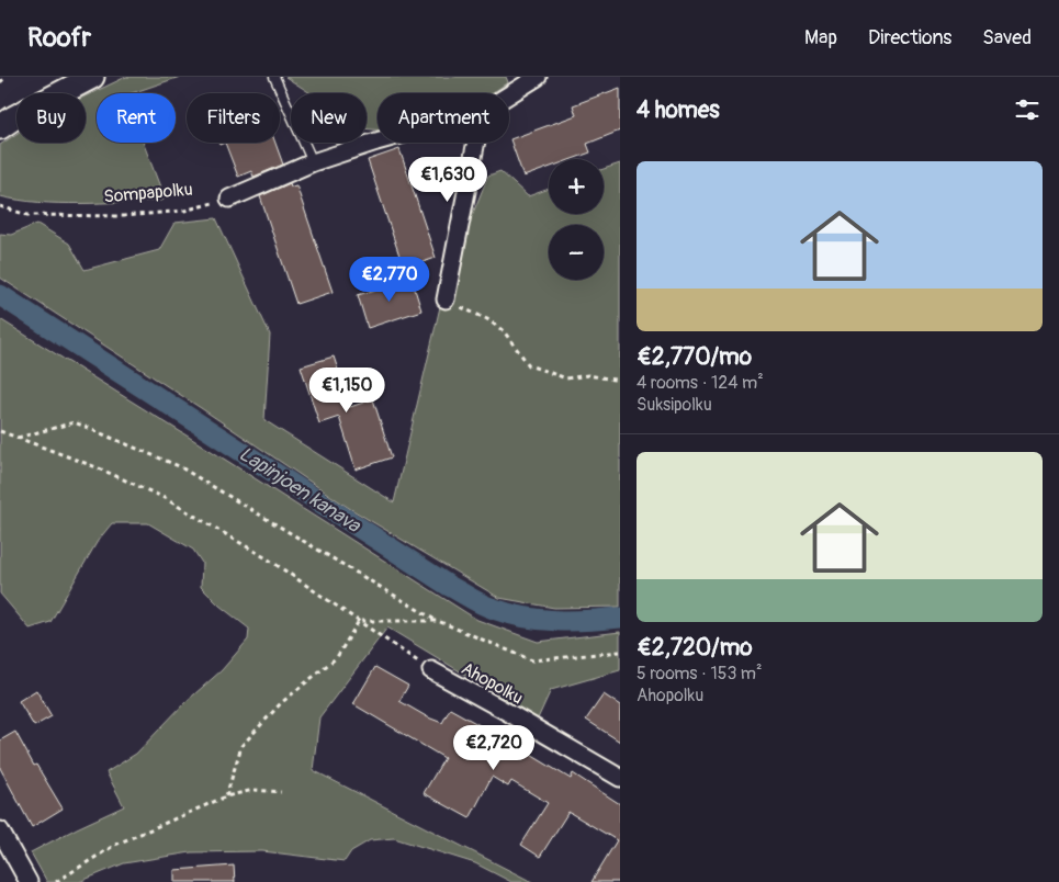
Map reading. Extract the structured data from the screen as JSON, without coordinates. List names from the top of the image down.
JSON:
{
  "streets": {
    "street": ["Ahopolku"],
    "path": ["Sompapolku"]
  },
  "water": ["Lapinjoen kanava"],
  "page": {
    "header": "Roofr",
    "nav": ["Map", "Directions", "Saved"],
    "heading": "4 homes",
    "chip": [
      "Buy",
      "Rent",
      "Filters",
      "New",
      "Apartment"
    ],
    "list": [
      {
        "name": "€2,770/mo",
        "note": "4 rooms · 124 m² · Suksipolku"
      },
      {
        "name": "€2,720/mo",
        "note": "5 rooms · 153 m² · Ahopolku"
      }
    ],
    "price": [
      "€1,630",
      "€2,770",
      "€1,150",
      "€2,720"
    ],
    "map_buttons": ["+", "−"]
  }
}
